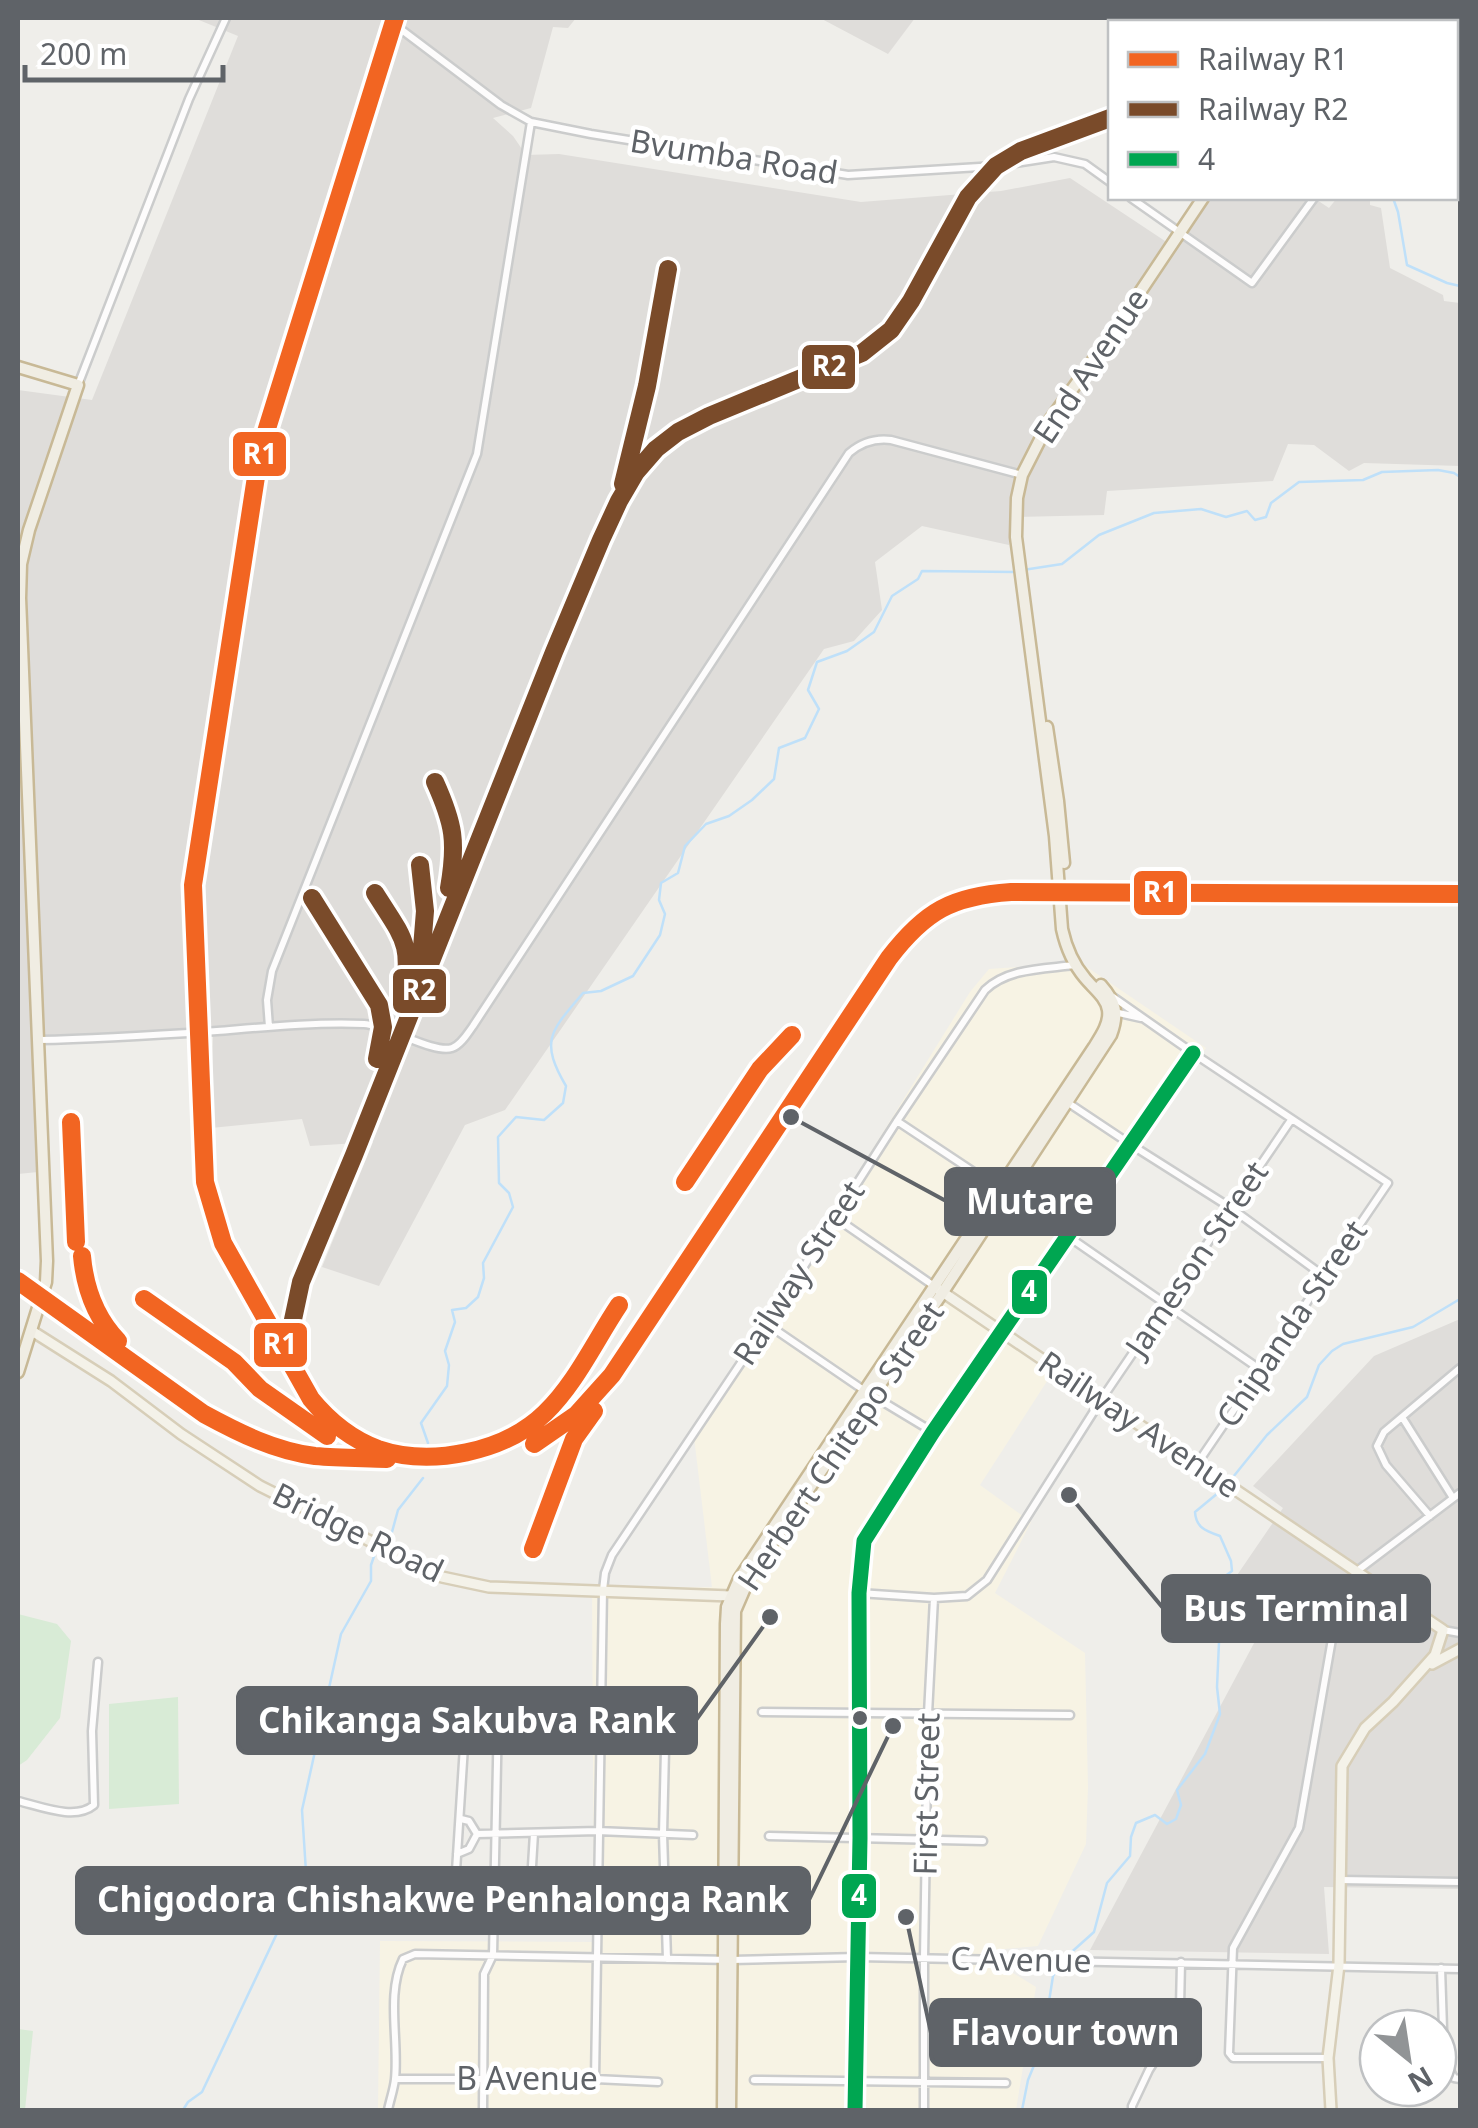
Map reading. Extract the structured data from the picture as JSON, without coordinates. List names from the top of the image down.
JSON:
{
  "streets": {
    "highway": ["End Avenue", "Herbert Chitepo Street"],
    "main road": ["Railway Avenue", "Bridge Road"],
    "street": [
      "Bvumba Road",
      "Jameson Street",
      "Railway Street",
      "Chipanda Street",
      "First Street",
      "C Avenue",
      "B Avenue"
    ]
  },
  "crossings": [
    ["End Avenue", "Jameson Street"],
    ["End Avenue", "Railway Street"],
    ["End Avenue", "Chipanda Street"],
    ["End Avenue", "Herbert Chitepo Street"],
    ["Jameson Street", "Railway Avenue"],
    ["Jameson Street", "First Street"],
    ["Railway Street", "Railway Avenue"],
    ["Railway Street", "Bridge Road"],
    ["Railway Street", "C Avenue"],
    ["Railway Street", "B Avenue"],
    ["Chipanda Street", "Railway Avenue"],
    ["Railway Avenue", "Herbert Chitepo Street"],
    ["Herbert Chitepo Street", "Bridge Road"],
    ["Herbert Chitepo Street", "C Avenue"],
    ["First Street", "C Avenue"],
    ["C Avenue", "B Avenue"]
  ],
  "places": [
    "Mutare",
    "Bus Terminal",
    "Chikanga Sakubva Rank",
    "Chigodora Chishakwe Penhalonga Rank",
    "Flavour town"
  ],
  "lines": ["rail line R1", "rail line R2", "transit line 4"],
  "legend": ["Railway R1", "Railway R2", "4"],
  "scale_bar": "200 m",
  "north": "bottom right"
}
